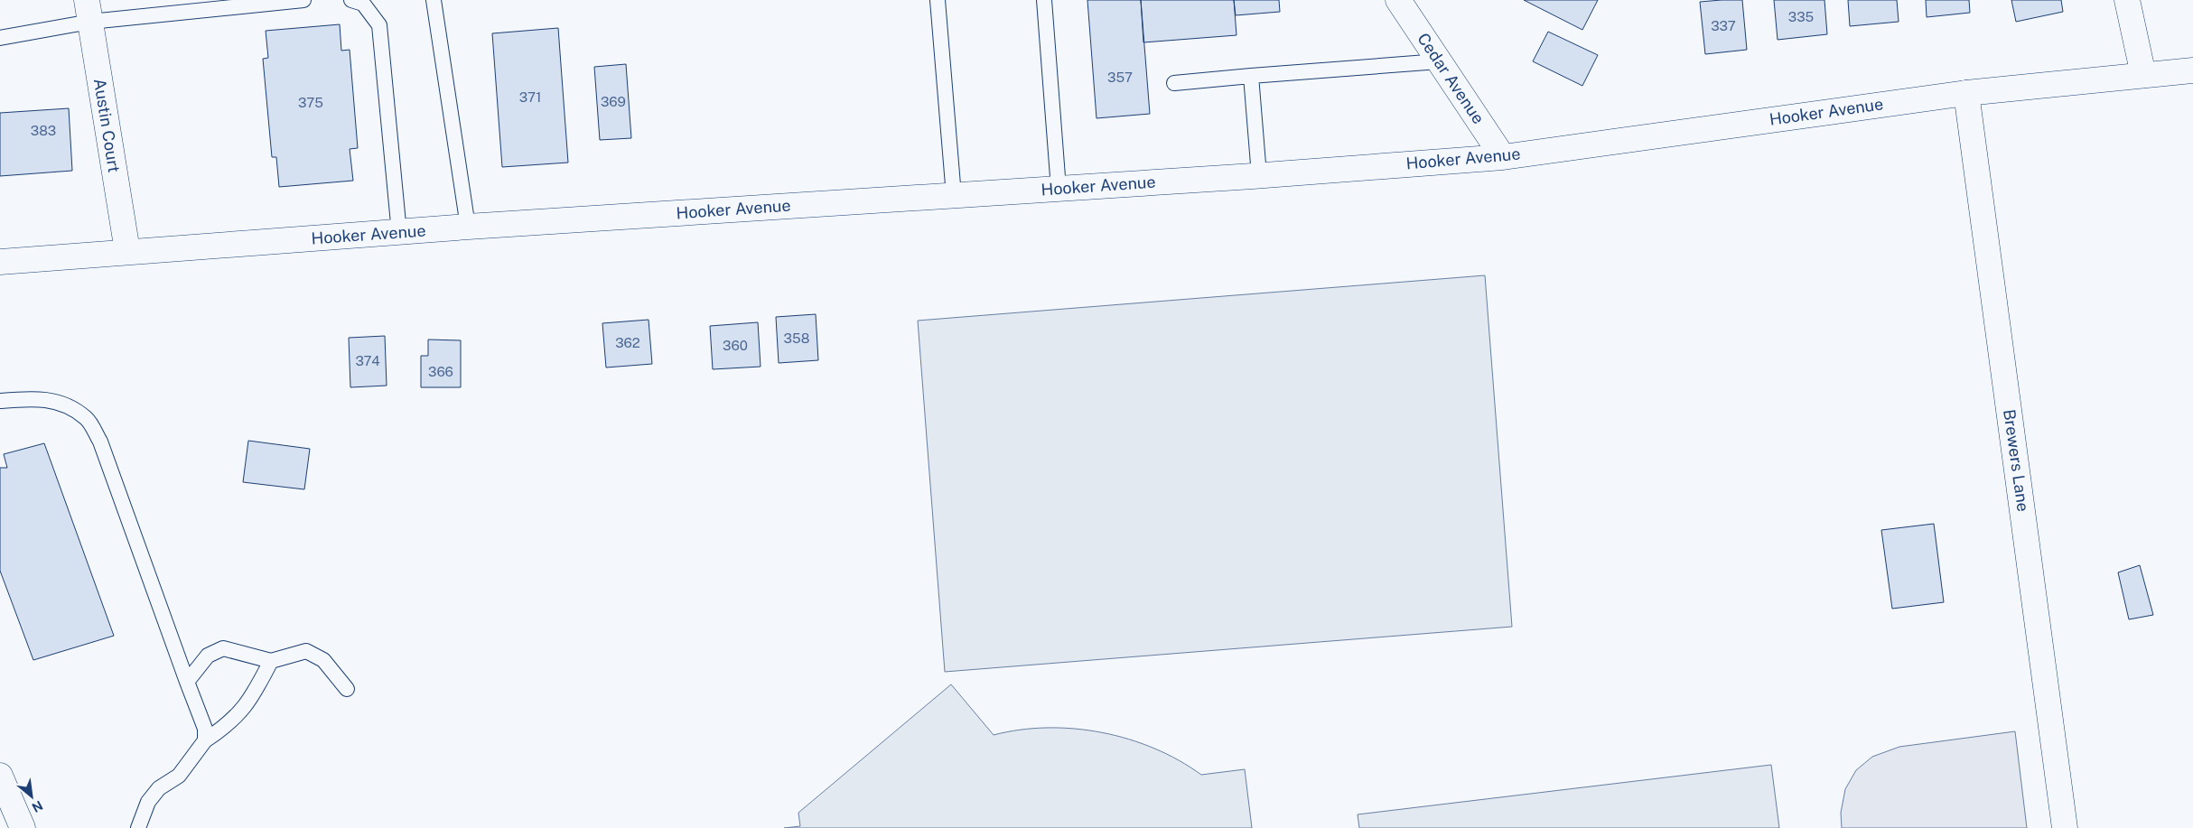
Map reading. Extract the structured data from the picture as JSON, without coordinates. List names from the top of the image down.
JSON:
{
  "streets": {
    "street": [
      "Cedar Avenue",
      "Hooker Avenue",
      "Austin Court",
      "Brewers Lane"
    ]
  },
  "crossings": [
    ["Cedar Avenue", "Hooker Avenue"],
    ["Hooker Avenue", "Austin Court"],
    ["Hooker Avenue", "Brewers Lane"]
  ],
  "house_numbers": [
    "335",
    "337",
    "357",
    "371",
    "369",
    "375",
    "383",
    "358",
    "362",
    "360",
    "374",
    "366"
  ],
  "north": "bottom right"
}
